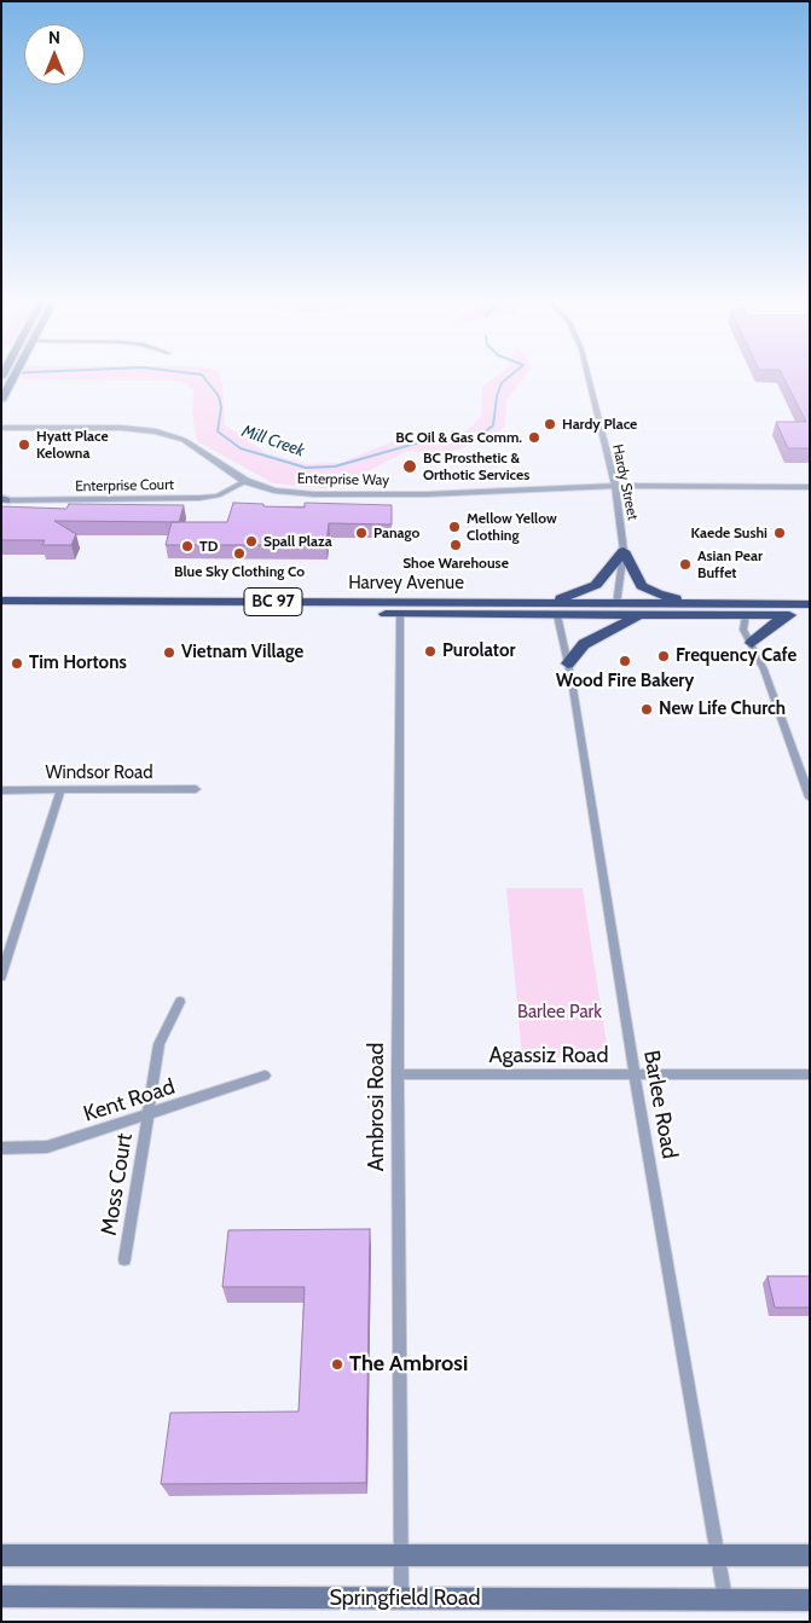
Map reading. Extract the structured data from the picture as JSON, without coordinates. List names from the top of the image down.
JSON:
{
  "streets": {
    "highway": ["Harvey Avenue", "BC 97"],
    "main road": ["Springfield Road"],
    "street": [
      "Enterprise Way",
      "Hardy Street",
      "Enterprise Court",
      "Windsor Road",
      "Agassiz Road",
      "Kent Road",
      "Barlee Road",
      "Ambrosi Road",
      "Moss Court"
    ]
  },
  "crossings": [
    ["Enterprise Way", "Hardy Street"],
    ["Enterprise Way", "Enterprise Court"],
    ["Hardy Street", "Harvey Avenue"],
    ["Harvey Avenue", "Barlee Road"],
    ["Harvey Avenue", "Ambrosi Road"],
    ["Agassiz Road", "Barlee Road"],
    ["Agassiz Road", "Ambrosi Road"],
    ["Kent Road", "Moss Court"],
    ["Barlee Road", "Springfield Road"],
    ["Ambrosi Road", "Springfield Road"]
  ],
  "water": ["Mill Creek"],
  "parks": ["Barlee Park"],
  "places": [
    "Hardy Place",
    "BC Oil & Gas Comm.",
    "Hyatt Place Kelowna",
    "BC Prosthetic & Orthotic Services",
    "Mellow Yellow Clothing",
    "Panago",
    "Kaede Sushi",
    "Spall Plaza",
    "Shoe Warehouse",
    "TD",
    "Blue Sky Clothing Co",
    "Asian Pear Buffet",
    "Purolator",
    "Vietnam Village",
    "Frequency Cafe",
    "Wood Fire Bakery",
    "Tim Hortons",
    "New Life Church",
    "The Ambrosi"
  ],
  "north": "top"
}
